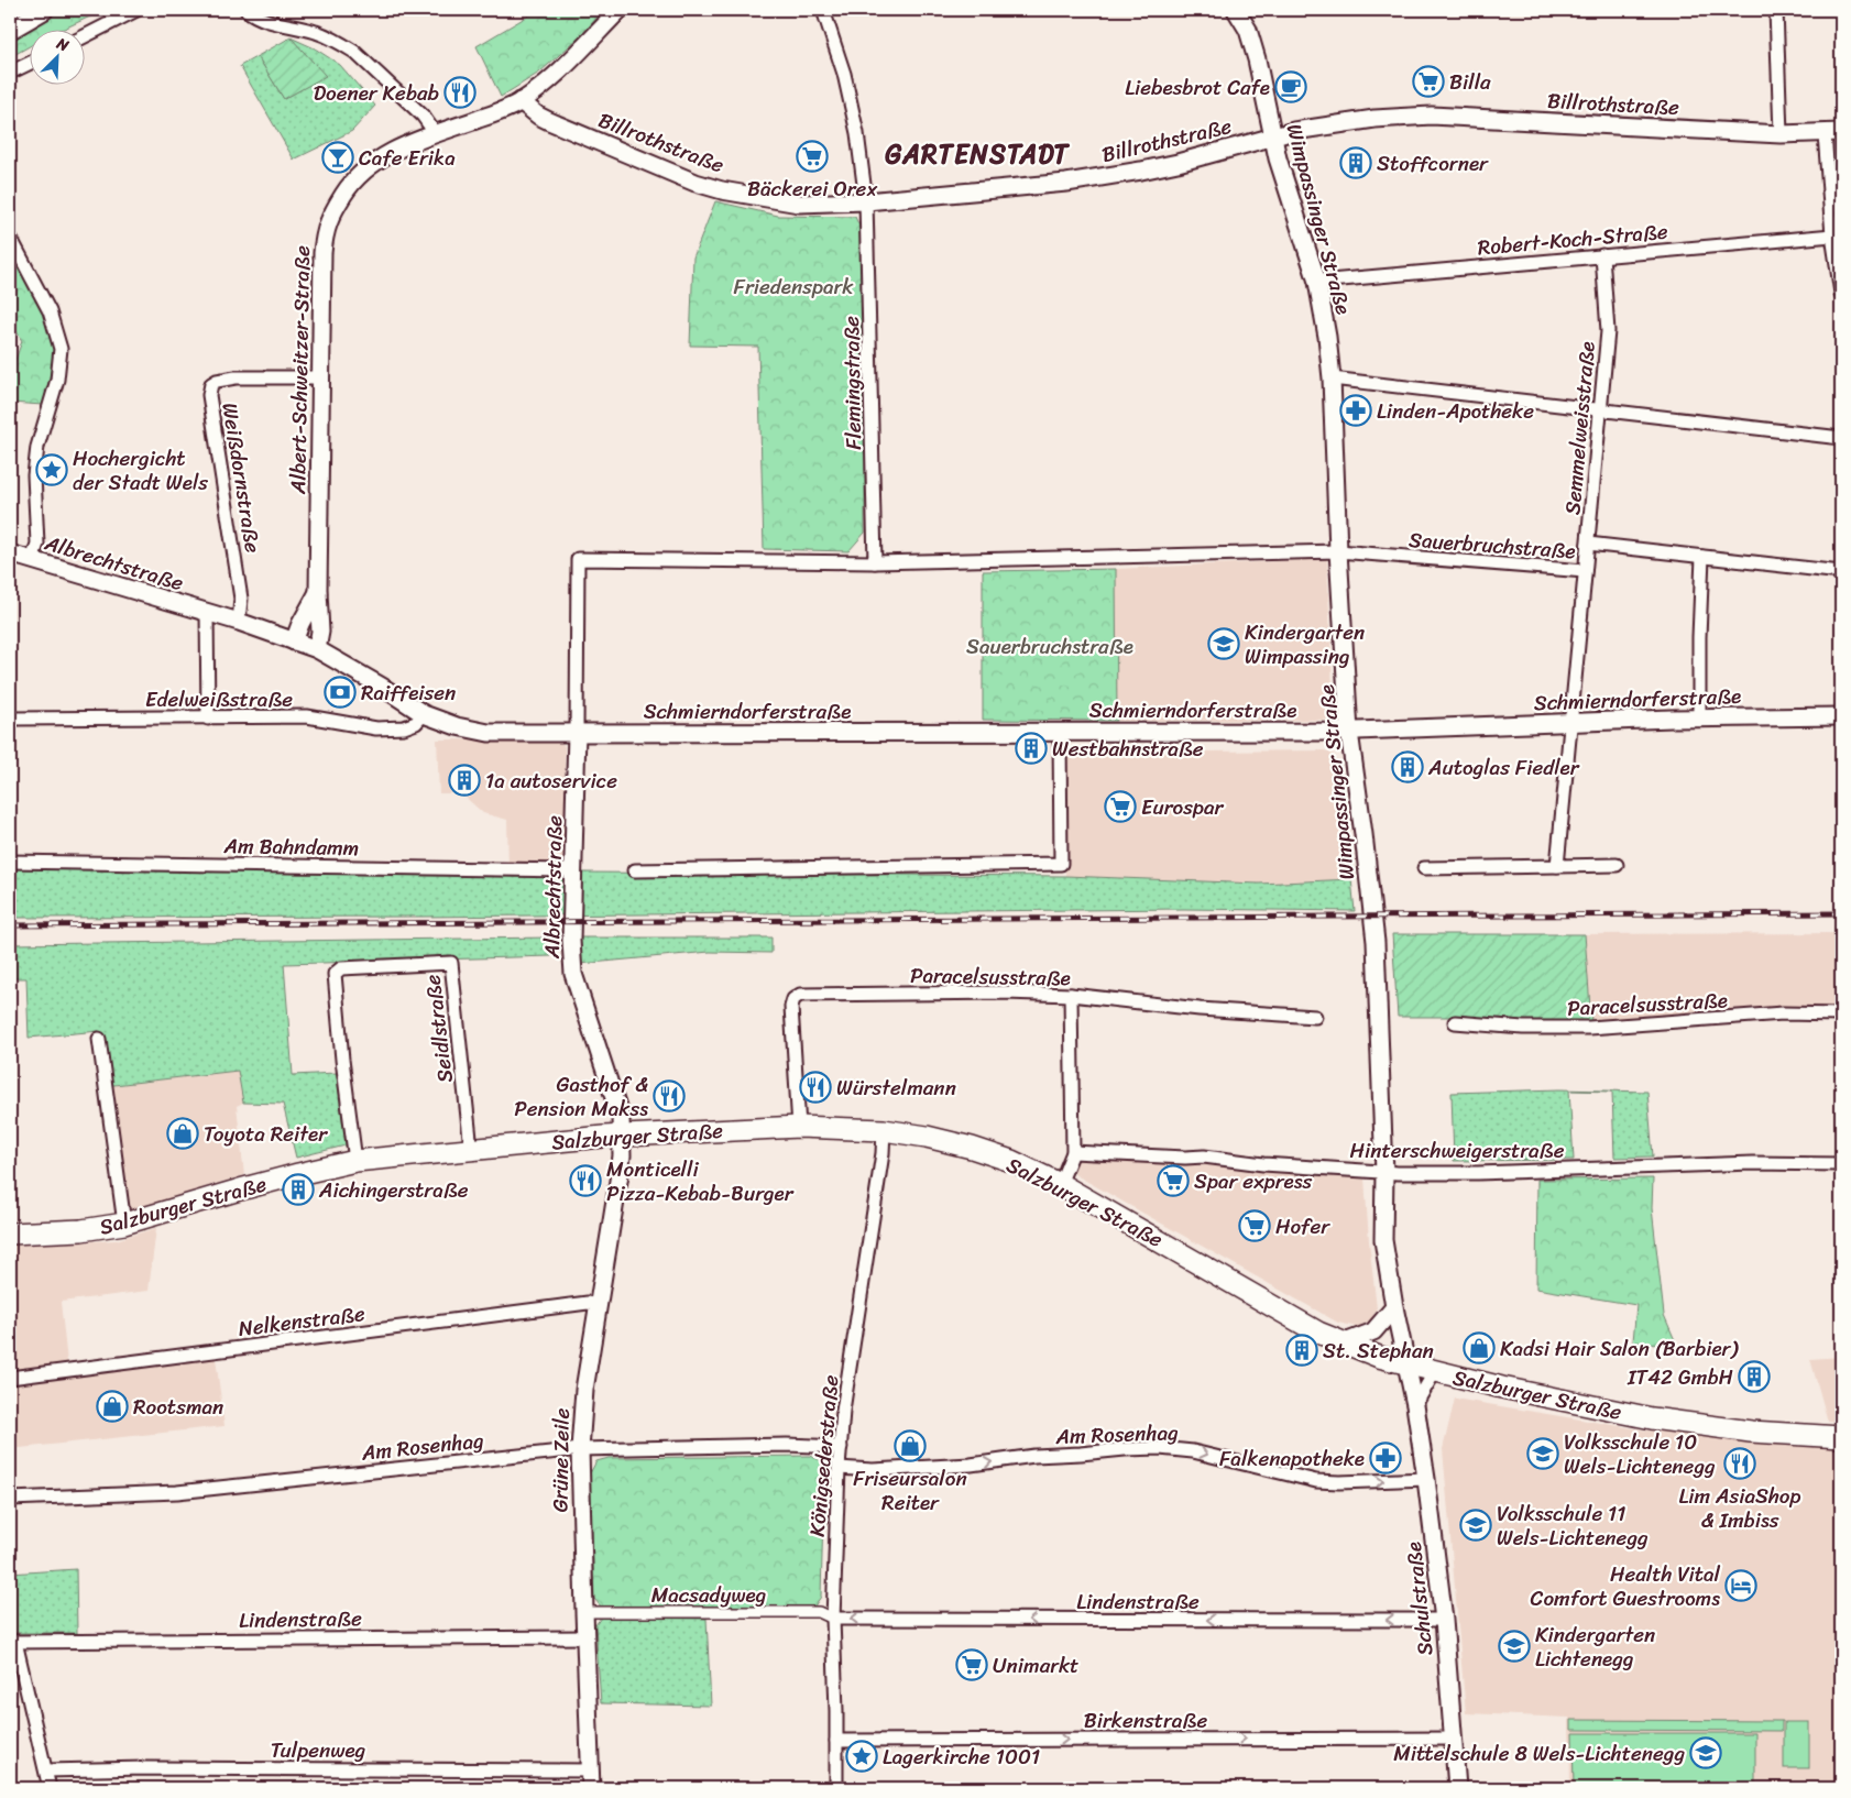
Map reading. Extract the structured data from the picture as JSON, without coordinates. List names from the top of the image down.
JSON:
{
  "streets": {
    "main road": ["Salzburger Straße"],
    "street": [
      "Billrothstraße",
      "Wimpassinger Straße",
      "Robert-Koch-Straße",
      "Albert-Schweitzer-Straße",
      "Flemingstraße",
      "Semmelweisstraße",
      "Weißdornstraße",
      "Sauerbruchstraße",
      "Albrechtstraße",
      "Edelweißstraße",
      "Schmierndorferstraße",
      "Am Bahndamm",
      "Paracelsusstraße",
      "Seidlstraße",
      "Hinterschweigerstraße",
      "Nelkenstraße",
      "Am Rosenhag",
      "Königsederstraße",
      "Grüne Zeile",
      "Macsadyweg",
      "Schulstraße",
      "Lindenstraße",
      "Birkenstraße",
      "Tulpenweg"
    ]
  },
  "crossings": [
    ["Billrothstraße", "Wimpassinger Straße"],
    ["Billrothstraße", "Albert-Schweitzer-Straße"],
    ["Billrothstraße", "Flemingstraße"],
    ["Wimpassinger Straße", "Robert-Koch-Straße"],
    ["Wimpassinger Straße", "Sauerbruchstraße"],
    ["Wimpassinger Straße", "Schmierndorferstraße"],
    ["Wimpassinger Straße", "Salzburger Straße"],
    ["Wimpassinger Straße", "Hinterschweigerstraße"],
    ["Wimpassinger Straße", "Schulstraße"],
    ["Robert-Koch-Straße", "Semmelweisstraße"],
    ["Albert-Schweitzer-Straße", "Weißdornstraße"],
    ["Albert-Schweitzer-Straße", "Albrechtstraße"],
    ["Flemingstraße", "Sauerbruchstraße"],
    ["Semmelweisstraße", "Sauerbruchstraße"],
    ["Semmelweisstraße", "Schmierndorferstraße"],
    ["Weißdornstraße", "Albrechtstraße"],
    ["Sauerbruchstraße", "Albrechtstraße"],
    ["Sauerbruchstraße", "Schmierndorferstraße"],
    ["Albrechtstraße", "Edelweißstraße"],
    ["Albrechtstraße", "Schmierndorferstraße"],
    ["Albrechtstraße", "Am Bahndamm"],
    ["Albrechtstraße", "Salzburger Straße"],
    ["Albrechtstraße", "Grüne Zeile"],
    ["Paracelsusstraße", "Salzburger Straße"],
    ["Seidlstraße", "Salzburger Straße"],
    ["Salzburger Straße", "Königsederstraße"],
    ["Salzburger Straße", "Grüne Zeile"],
    ["Salzburger Straße", "Schulstraße"],
    ["Nelkenstraße", "Grüne Zeile"],
    ["Am Rosenhag", "Königsederstraße"],
    ["Am Rosenhag", "Grüne Zeile"],
    ["Am Rosenhag", "Schulstraße"],
    ["Königsederstraße", "Macsadyweg"],
    ["Königsederstraße", "Lindenstraße"],
    ["Königsederstraße", "Birkenstraße"],
    ["Grüne Zeile", "Macsadyweg"],
    ["Grüne Zeile", "Lindenstraße"],
    ["Grüne Zeile", "Tulpenweg"],
    ["Macsadyweg", "Lindenstraße"],
    ["Schulstraße", "Lindenstraße"],
    ["Schulstraße", "Birkenstraße"]
  ],
  "one_way": ["Am Rosenhag", "Lindenstraße", "Birkenstraße"],
  "districts": ["GARTENSTADT"],
  "parks": ["Friedenspark", "Sauerbruchstraße"],
  "places": {
    "supermarket": [
      "Billa",
      "Bäckerei Orex",
      "Eurospar",
      "Spar express",
      "Hofer",
      "Unimarkt"
    ],
    "cafe": ["Liebesbrot Cafe"],
    "restaurant": [
      "Doener Kebab",
      "Würstelmann",
      "Gasthof & Pension Makss",
      "Monticelli Pizza-Kebab-Burger",
      "Lim AsiaShop & Imbiss"
    ],
    "bar": ["Cafe Erika"],
    "building": [
      "Stoffcorner",
      "Westbahnstraße",
      "Autoglas Fiedler",
      "1a autoservice",
      "Aichingerstraße",
      "St. Stephan",
      "IT42 GmbH"
    ],
    "pharmacy": ["Linden-Apotheke", "Falkenapotheke"],
    "place": ["Hochergicht der Stadt Wels", "Lagerkirche 1001"],
    "school or university": [
      "Kindergarten Wimpassing",
      "Volksschule 10 Wels-Lichtenegg",
      "Volksschule 11 Wels-Lichtenegg",
      "Kindergarten Lichtenegg",
      "Mittelschule 8 Wels-Lichtenegg"
    ],
    "bank": ["Raiffeisen"],
    "shop": [
      "Toyota Reiter",
      "Kadsi Hair Salon (Barbier)",
      "Rootsman",
      "Friseursalon Reiter"
    ],
    "hotel": ["Health Vital Comfort Guestrooms"]
  },
  "north": "top right"
}
